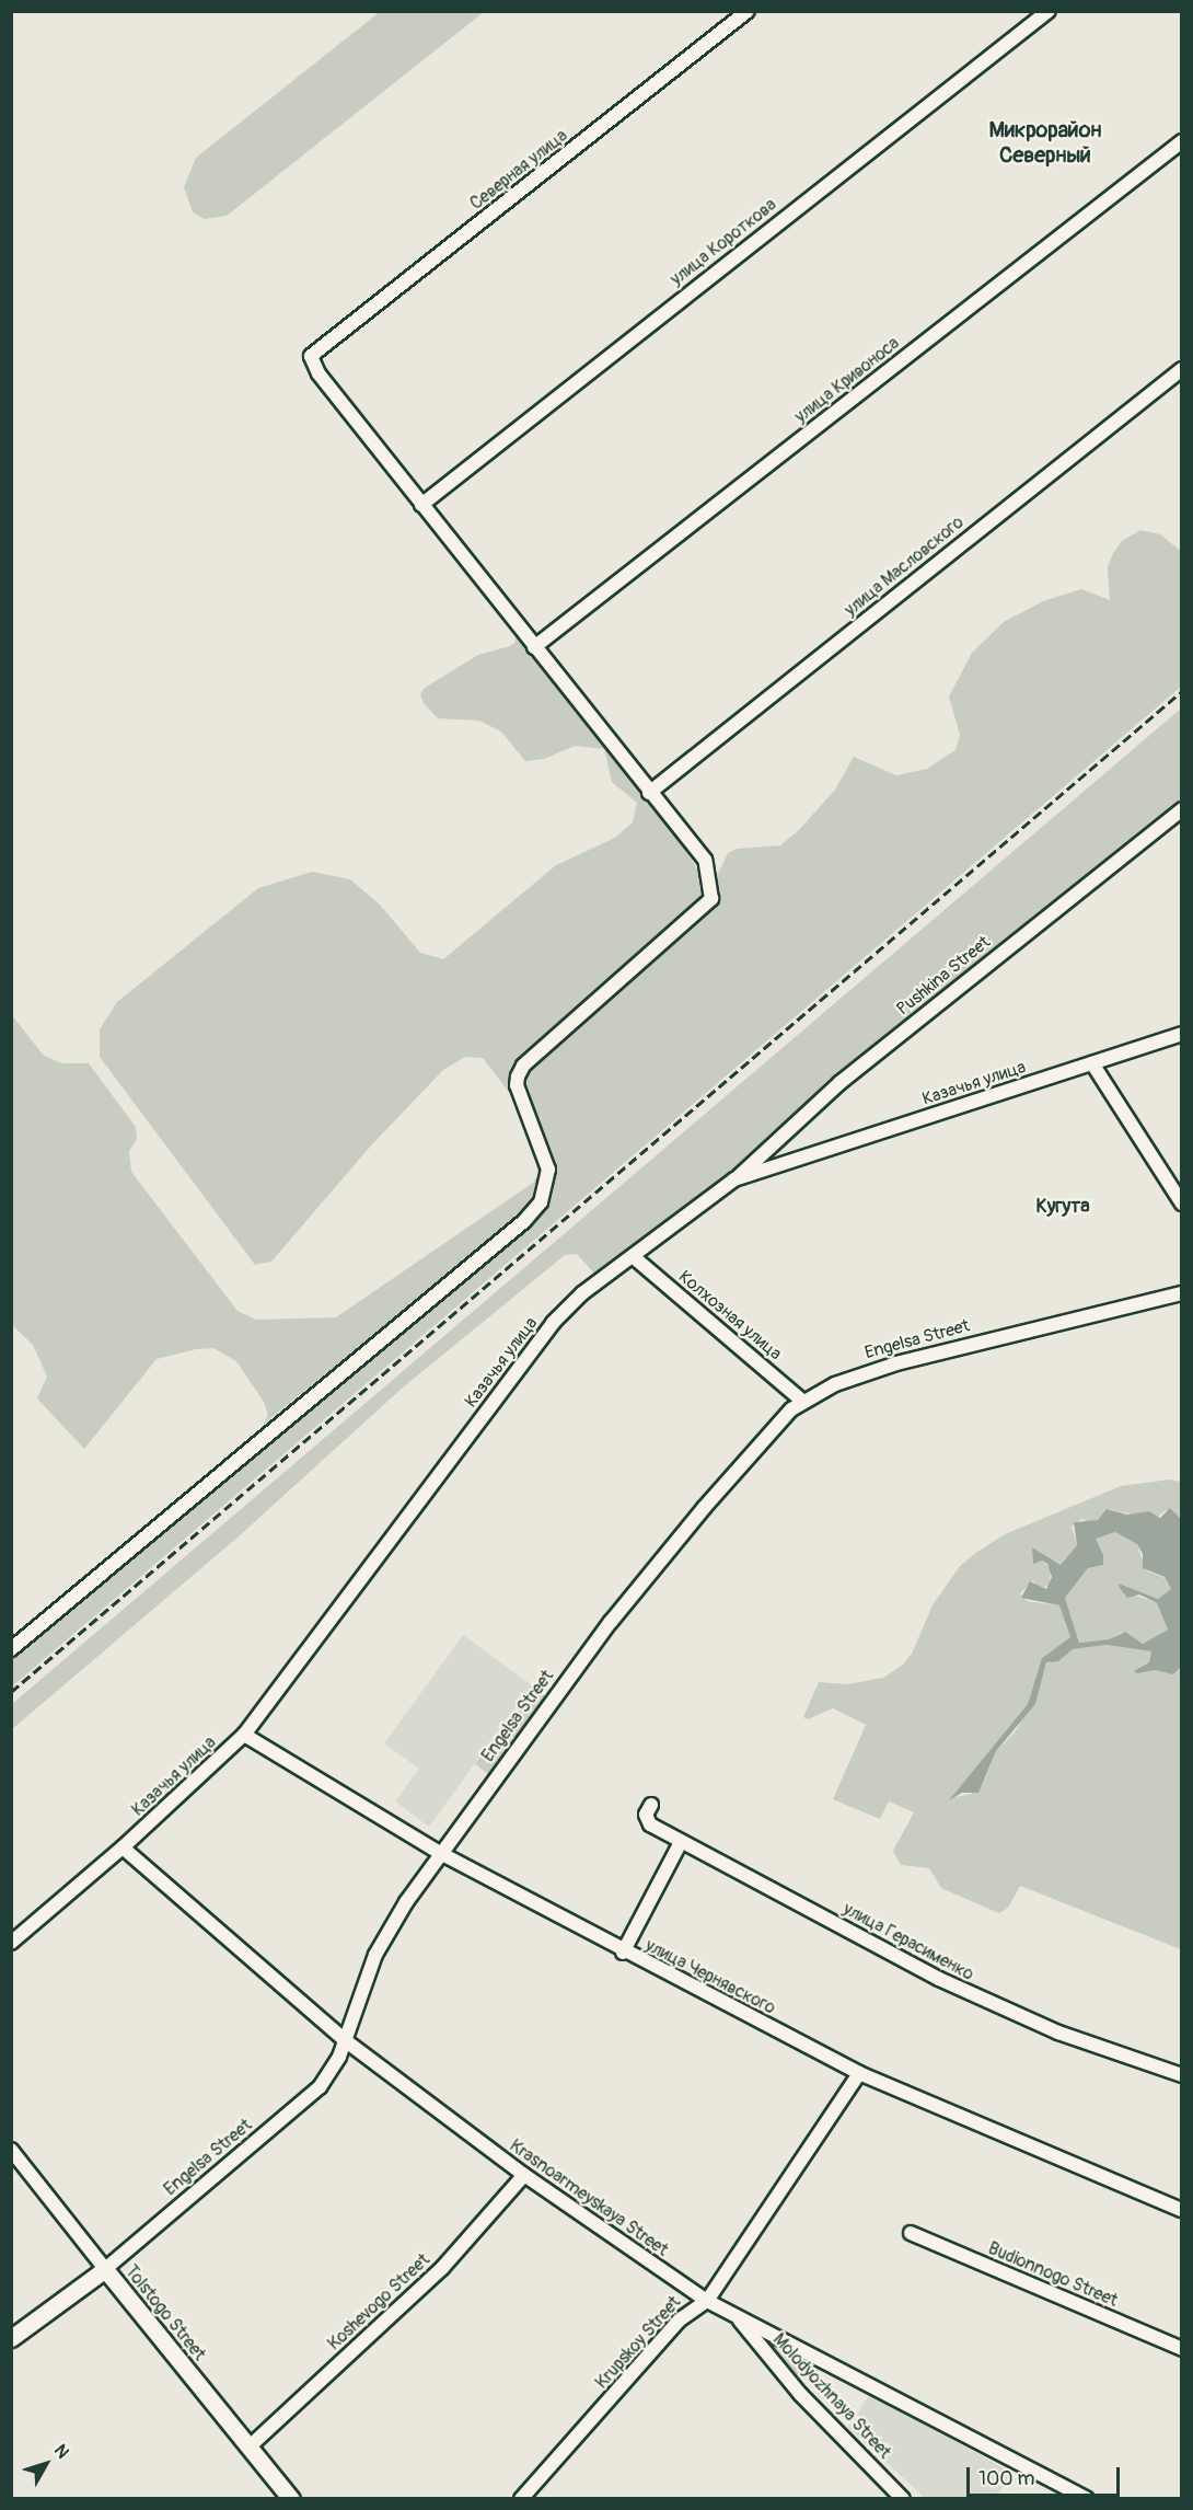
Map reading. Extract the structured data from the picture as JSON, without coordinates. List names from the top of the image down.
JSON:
{
  "streets": {
    "main road": ["Engelsa Street", "Tolstogo Street"],
    "street": [
      "Северная улица",
      "улица Короткова",
      "улица Кривоноса",
      "улица Масловского",
      "Pushkina Street",
      "Казачья улица",
      "Колхозная улица",
      "улица Герасименко",
      "улица Чернявского",
      "Krasnoarmeyskaya Street",
      "Budionnogo Street",
      "Koshevogo Street",
      "Krupskoy Street",
      "Molodyozhnaya Street"
    ]
  },
  "crossings": [
    ["Северная улица", "улица Короткова"],
    ["Pushkina Street", "Казачья улица"],
    ["Казачья улица", "Колхозная улица"],
    ["Казачья улица", "улица Чернявского"],
    ["Казачья улица", "Krasnoarmeyskaya Street"],
    ["Колхозная улица", "Engelsa Street"],
    ["Engelsa Street", "улица Чернявского"],
    ["Engelsa Street", "Krasnoarmeyskaya Street"],
    ["Engelsa Street", "Tolstogo Street"],
    ["улица Чернявского", "Krupskoy Street"],
    ["Krasnoarmeyskaya Street", "Koshevogo Street"],
    ["Krasnoarmeyskaya Street", "Krupskoy Street"],
    ["Krasnoarmeyskaya Street", "Molodyozhnaya Street"],
    ["Koshevogo Street", "Tolstogo Street"]
  ],
  "districts": ["Микрорайон Северный", "Кугута"],
  "scale_bar": "100 m",
  "north": "top right"
}
